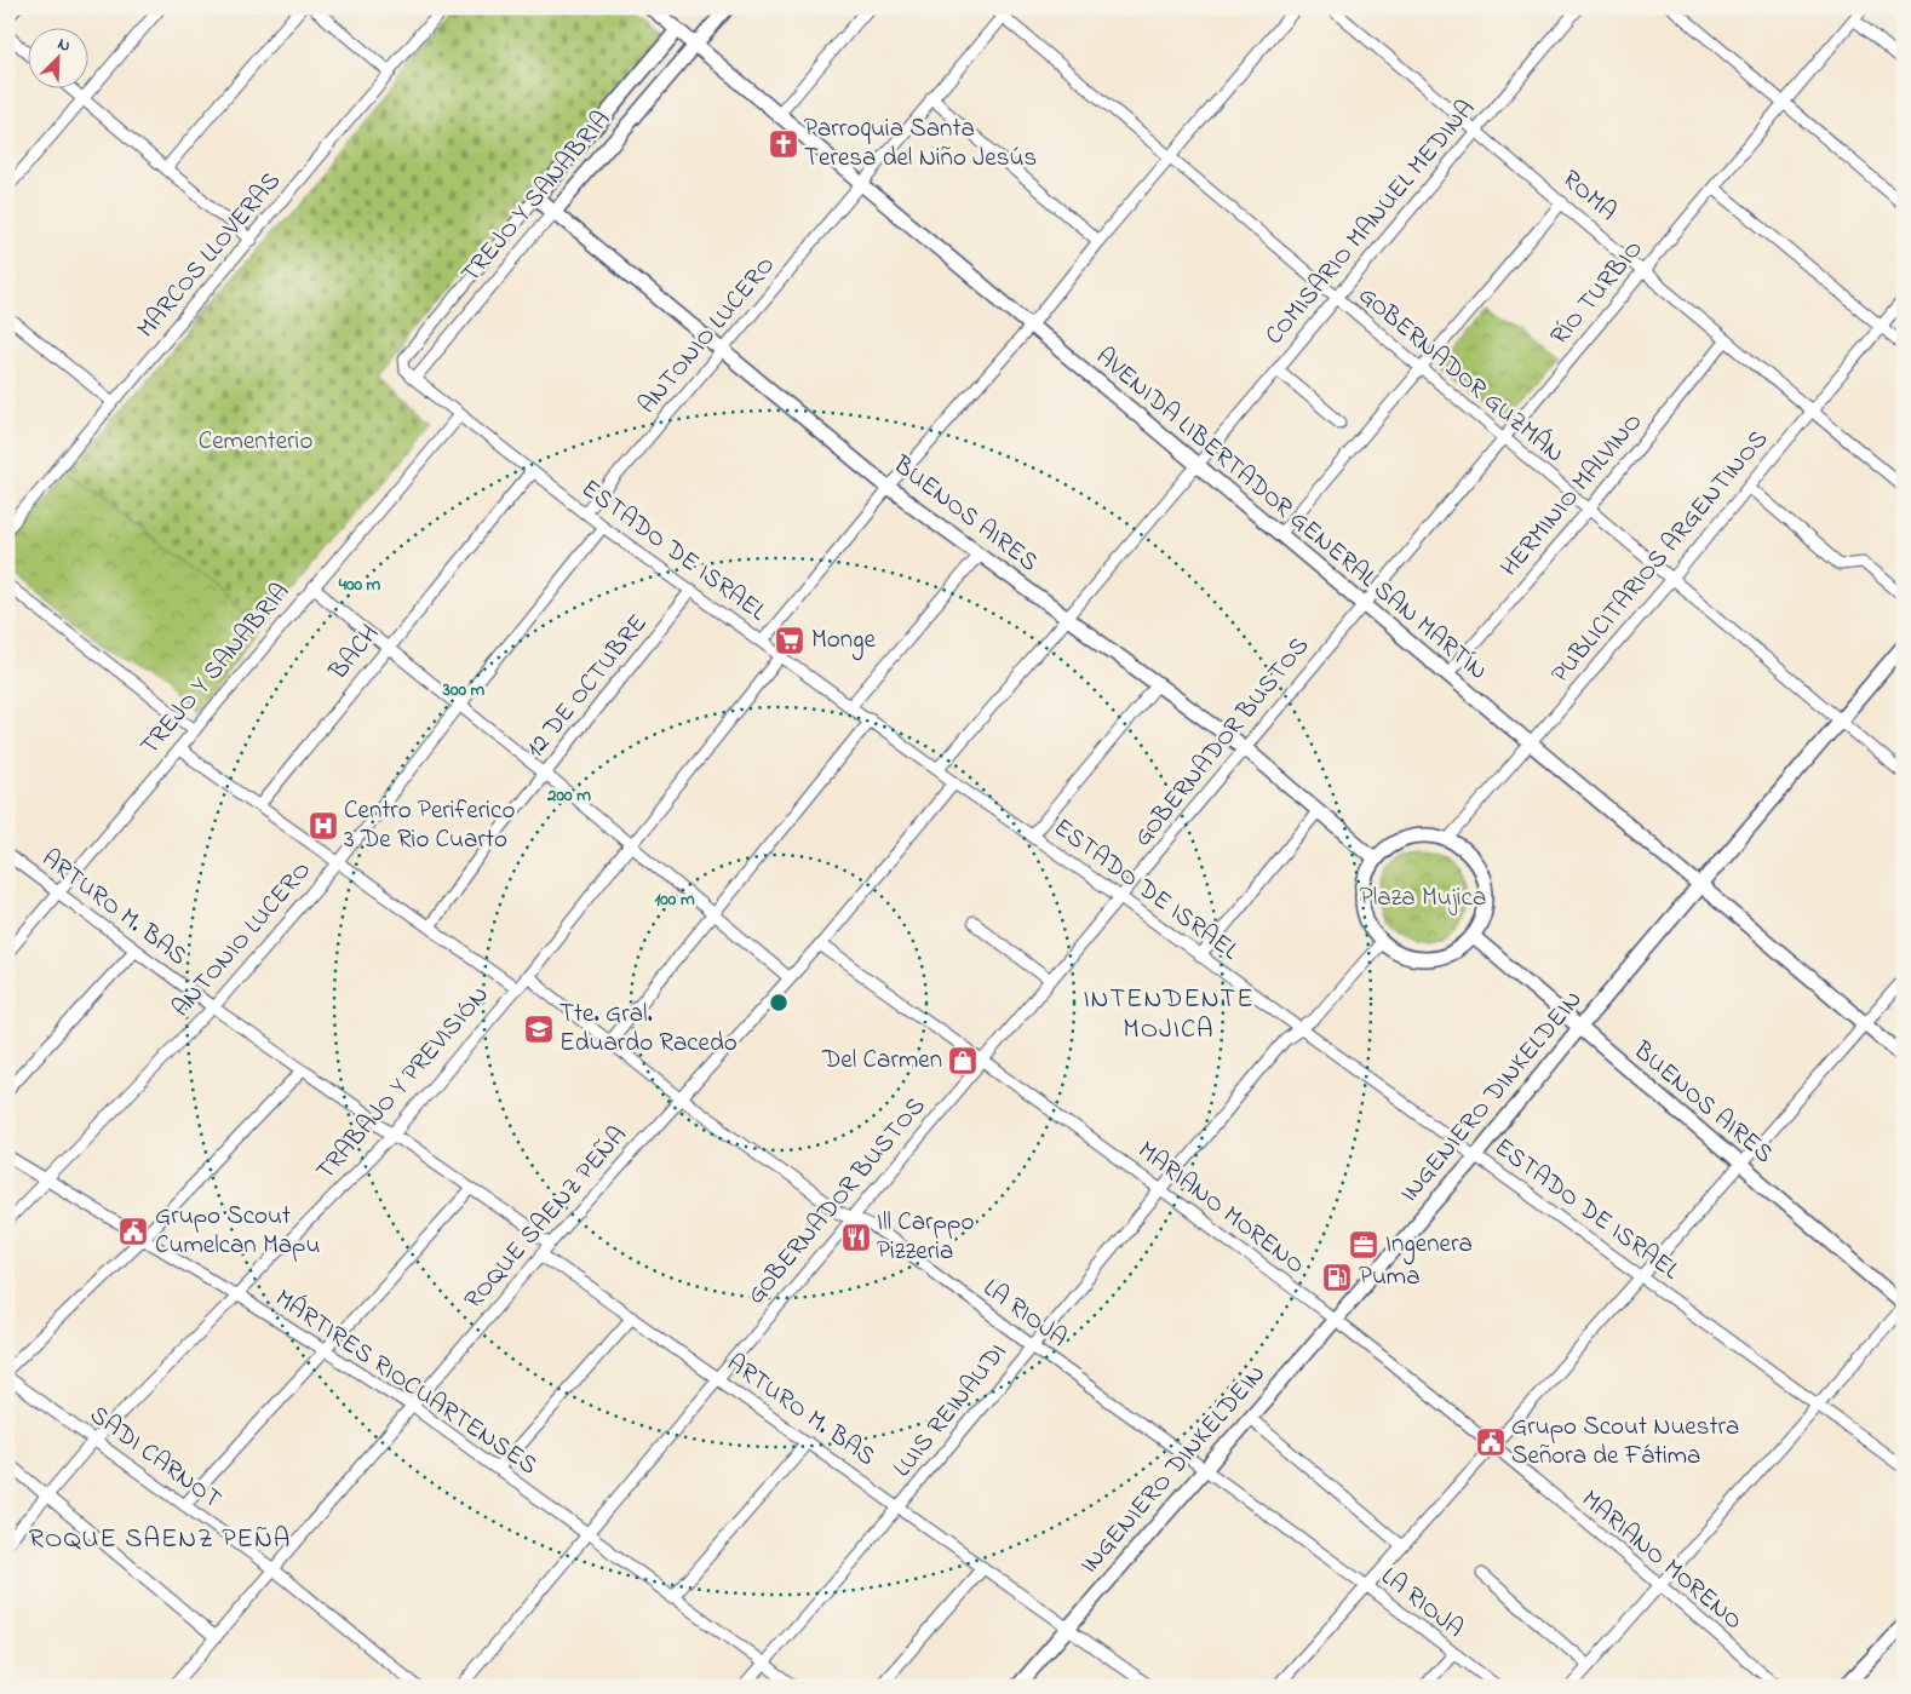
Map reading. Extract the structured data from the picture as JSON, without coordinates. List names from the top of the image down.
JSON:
{
  "streets": {
    "main road": [
      "TREJO Y SANABRIA",
      "BUENOS AIRES",
      "AVENIDA LIBERTADOR GENERAL SAN MARTÍN",
      "INGENIERO DINKELDEIN"
    ],
    "street": [
      "ROMA",
      "COMISARIO MANUEL MEDINA",
      "MARCOS LLOVERAS",
      "RÍO TURBIO",
      "ANTONIO LUCERO",
      "GOBERNADOR GUZMÁN",
      "HERMINIO MALVINO",
      "ESTADO DE ISRAEL",
      "PUBLICITARIOS ARGENTINOS",
      "BACH",
      "12 DE OCTUBRE",
      "GOBERNADOR BUSTOS",
      "ARTURO M. BAS",
      "TRABAJO Y PREVISIÓN",
      "MARIANO MORENO",
      "ROQUE SAENZ PEÑA",
      "LA RIOJA",
      "MÁRTIRES RIOCUARTENSES",
      "LUIS REINAUDI",
      "SADI CARNOT"
    ]
  },
  "crossings": [
    ["ROMA", "COMISARIO MANUEL MEDINA"],
    ["ROMA", "RÍO TURBIO"],
    ["ROMA", "HERMINIO MALVINO"],
    ["ROMA", "PUBLICITARIOS ARGENTINOS"],
    ["TREJO Y SANABRIA", "BUENOS AIRES"],
    ["TREJO Y SANABRIA", "AVENIDA LIBERTADOR GENERAL SAN MARTÍN"],
    ["TREJO Y SANABRIA", "ESTADO DE ISRAEL"],
    ["TREJO Y SANABRIA", "ARTURO M. BAS"],
    ["COMISARIO MANUEL MEDINA", "GOBERNADOR GUZMÁN"],
    ["COMISARIO MANUEL MEDINA", "AVENIDA LIBERTADOR GENERAL SAN MARTÍN"],
    ["RÍO TURBIO", "GOBERNADOR GUZMÁN"],
    ["RÍO TURBIO", "AVENIDA LIBERTADOR GENERAL SAN MARTÍN"],
    ["RÍO TURBIO", "GOBERNADOR BUSTOS"],
    ["ANTONIO LUCERO", "GOBERNADOR GUZMÁN"],
    ["ANTONIO LUCERO", "BUENOS AIRES"],
    ["ANTONIO LUCERO", "AVENIDA LIBERTADOR GENERAL SAN MARTÍN"],
    ["ANTONIO LUCERO", "ESTADO DE ISRAEL"],
    ["ANTONIO LUCERO", "ARTURO M. BAS"],
    ["ANTONIO LUCERO", "MÁRTIRES RIOCUARTENSES"],
    ["GOBERNADOR GUZMÁN", "HERMINIO MALVINO"],
    ["GOBERNADOR GUZMÁN", "PUBLICITARIOS ARGENTINOS"],
    ["GOBERNADOR GUZMÁN", "INGENIERO DINKELDEIN"],
    ["HERMINIO MALVINO", "AVENIDA LIBERTADOR GENERAL SAN MARTÍN"],
    ["BUENOS AIRES", "PUBLICITARIOS ARGENTINOS"],
    ["BUENOS AIRES", "GOBERNADOR BUSTOS"],
    ["BUENOS AIRES", "INGENIERO DINKELDEIN"],
    ["BUENOS AIRES", "LUIS REINAUDI"],
    ["AVENIDA LIBERTADOR GENERAL SAN MARTÍN", "PUBLICITARIOS ARGENTINOS"],
    ["AVENIDA LIBERTADOR GENERAL SAN MARTÍN", "GOBERNADOR BUSTOS"],
    ["AVENIDA LIBERTADOR GENERAL SAN MARTÍN", "INGENIERO DINKELDEIN"],
    ["ESTADO DE ISRAEL", "BACH"],
    ["ESTADO DE ISRAEL", "12 DE OCTUBRE"],
    ["ESTADO DE ISRAEL", "GOBERNADOR BUSTOS"],
    ["ESTADO DE ISRAEL", "TRABAJO Y PREVISIÓN"],
    ["ESTADO DE ISRAEL", "INGENIERO DINKELDEIN"],
    ["ESTADO DE ISRAEL", "ROQUE SAENZ PEÑA"],
    ["ESTADO DE ISRAEL", "LUIS REINAUDI"],
    ["PUBLICITARIOS ARGENTINOS", "LUIS REINAUDI"],
    ["GOBERNADOR BUSTOS", "ARTURO M. BAS"],
    ["GOBERNADOR BUSTOS", "MARIANO MORENO"],
    ["GOBERNADOR BUSTOS", "LA RIOJA"],
    ["GOBERNADOR BUSTOS", "MÁRTIRES RIOCUARTENSES"],
    ["ARTURO M. BAS", "TRABAJO Y PREVISIÓN"],
    ["ARTURO M. BAS", "INGENIERO DINKELDEIN"],
    ["ARTURO M. BAS", "ROQUE SAENZ PEÑA"],
    ["ARTURO M. BAS", "LUIS REINAUDI"],
    ["TRABAJO Y PREVISIÓN", "LA RIOJA"],
    ["TRABAJO Y PREVISIÓN", "MÁRTIRES RIOCUARTENSES"],
    ["TRABAJO Y PREVISIÓN", "SADI CARNOT"],
    ["INGENIERO DINKELDEIN", "MARIANO MORENO"],
    ["INGENIERO DINKELDEIN", "LA RIOJA"],
    ["MARIANO MORENO", "ROQUE SAENZ PEÑA"],
    ["MARIANO MORENO", "LUIS REINAUDI"],
    ["ROQUE SAENZ PEÑA", "LA RIOJA"],
    ["ROQUE SAENZ PEÑA", "MÁRTIRES RIOCUARTENSES"],
    ["ROQUE SAENZ PEÑA", "SADI CARNOT"],
    ["LA RIOJA", "LUIS REINAUDI"],
    ["MÁRTIRES RIOCUARTENSES", "LUIS REINAUDI"]
  ],
  "districts": ["INTENDENTE MOJICA", "ROQUE SAENZ PEÑA"],
  "parks": ["Cementerio", "Plaza Mujica"],
  "places": {
    "church": ["Parroquia Santa Teresa del Niño Jesús"],
    "supermarket": ["Monge"],
    "hospital": ["Centro Periferico 3 De Rio Cuarto"],
    "school or university": ["Tte. Gral. Eduardo Racedo"],
    "shop": ["Del Carmen"],
    "public building": ["Grupo Scout Cumelcan Mapu", "Grupo Scout Nuestra Señora de Fátima"],
    "restaurant": ["Ill Carppo Pizzeria"],
    "office": ["Ingenera"],
    "fuel station": ["Puma"]
  },
  "north": "top right",
  "rings": [
    "400 m",
    "300 m",
    "200 m",
    "100 m"
  ]
}
